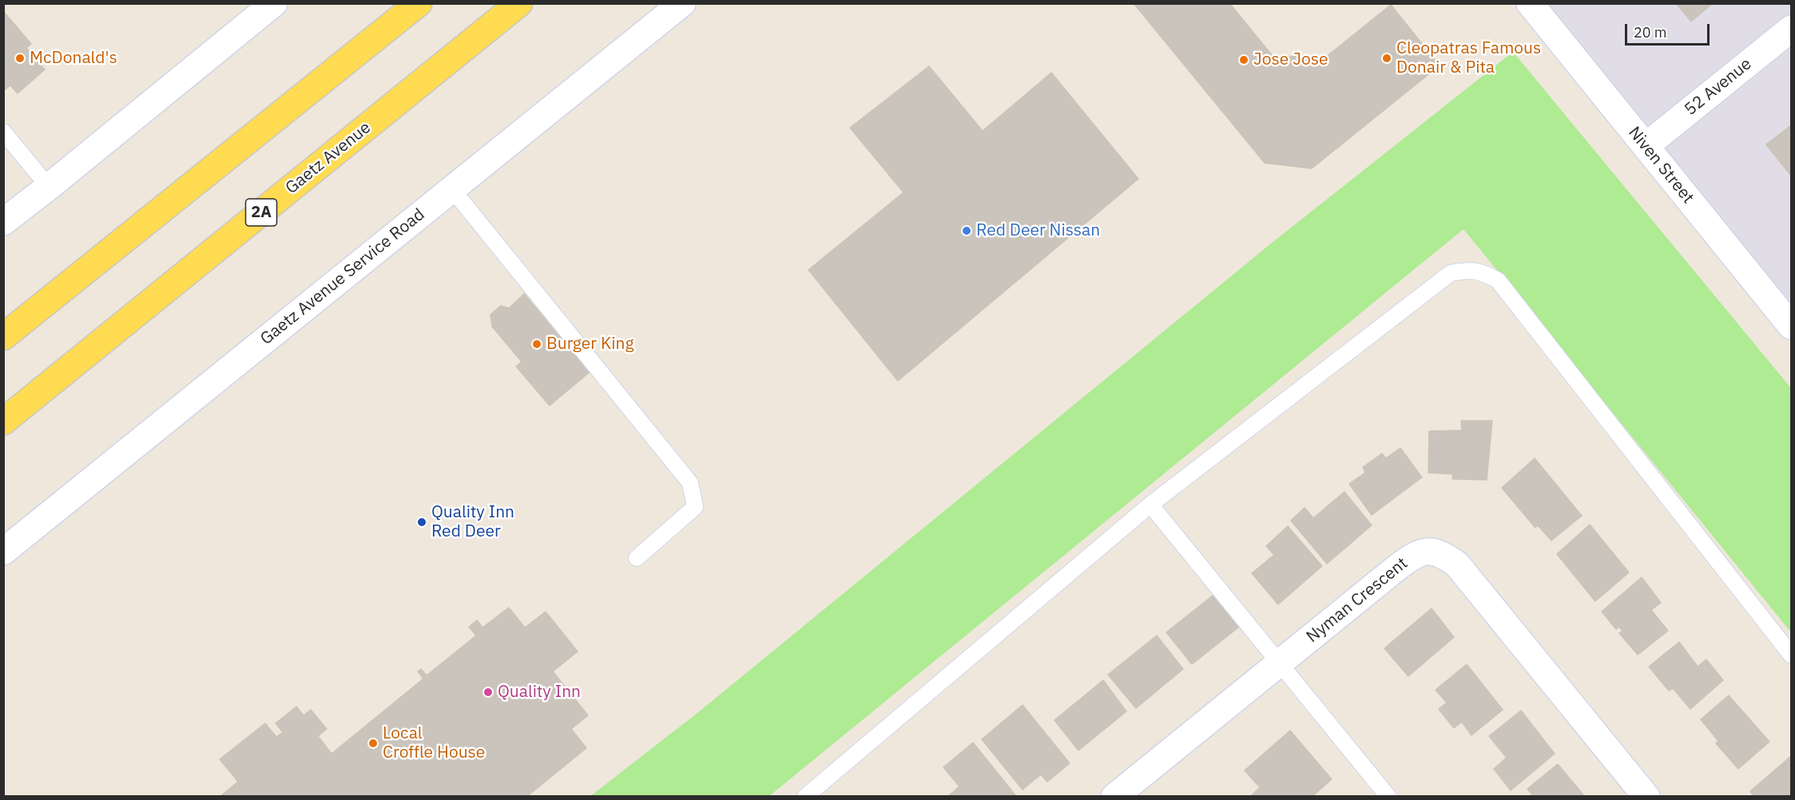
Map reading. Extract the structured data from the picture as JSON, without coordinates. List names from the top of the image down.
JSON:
{
  "streets": {
    "main road": ["Gaetz Avenue", "2A"],
    "street": [
      "52 Avenue",
      "Niven Street",
      "Gaetz Avenue Service Road",
      "Nyman Crescent"
    ]
  },
  "crossings": [
    ["52 Avenue", "Niven Street"]
  ],
  "places": [
    "McDonald's",
    "Cleopatras Famous Donair & Pita",
    "Jose Jose",
    "Red Deer Nissan",
    "Burger King",
    "Quality Inn Red Deer",
    "Quality Inn",
    "Local Croffle House"
  ],
  "scale_bar": "20 m"
}
